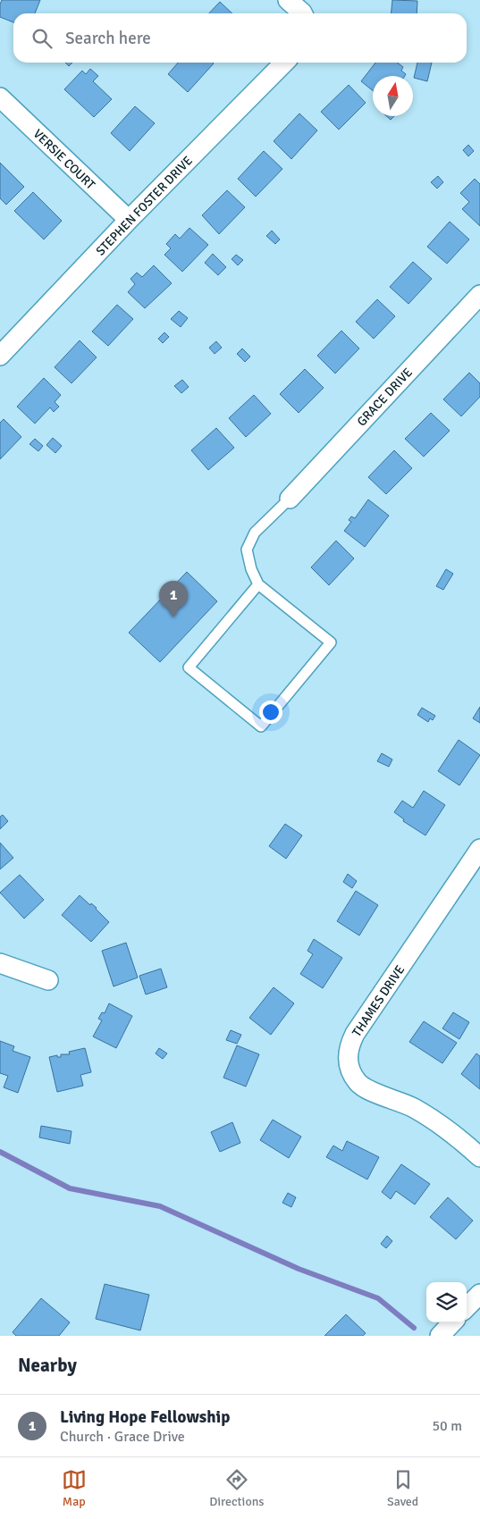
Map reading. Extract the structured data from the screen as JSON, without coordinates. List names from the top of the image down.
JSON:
{
  "streets": {
    "street": [
      "VERSIE COURT",
      "STEPHEN FOSTER DRIVE",
      "GRACE DRIVE",
      "THAMES DRIVE"
    ]
  },
  "crossings": [
    ["VERSIE COURT", "STEPHEN FOSTER DRIVE"]
  ],
  "north": "top",
  "page": {
    "search": "Search here",
    "pins": "1",
    "heading": "Nearby",
    "list": [
      {
        "mark": "1",
        "name": "Living Hope Fellowship",
        "note": "Church · Grace Drive",
        "value": "50 m"
      }
    ],
    "nav": ["Map", "Directions", "Saved"]
  }
}
